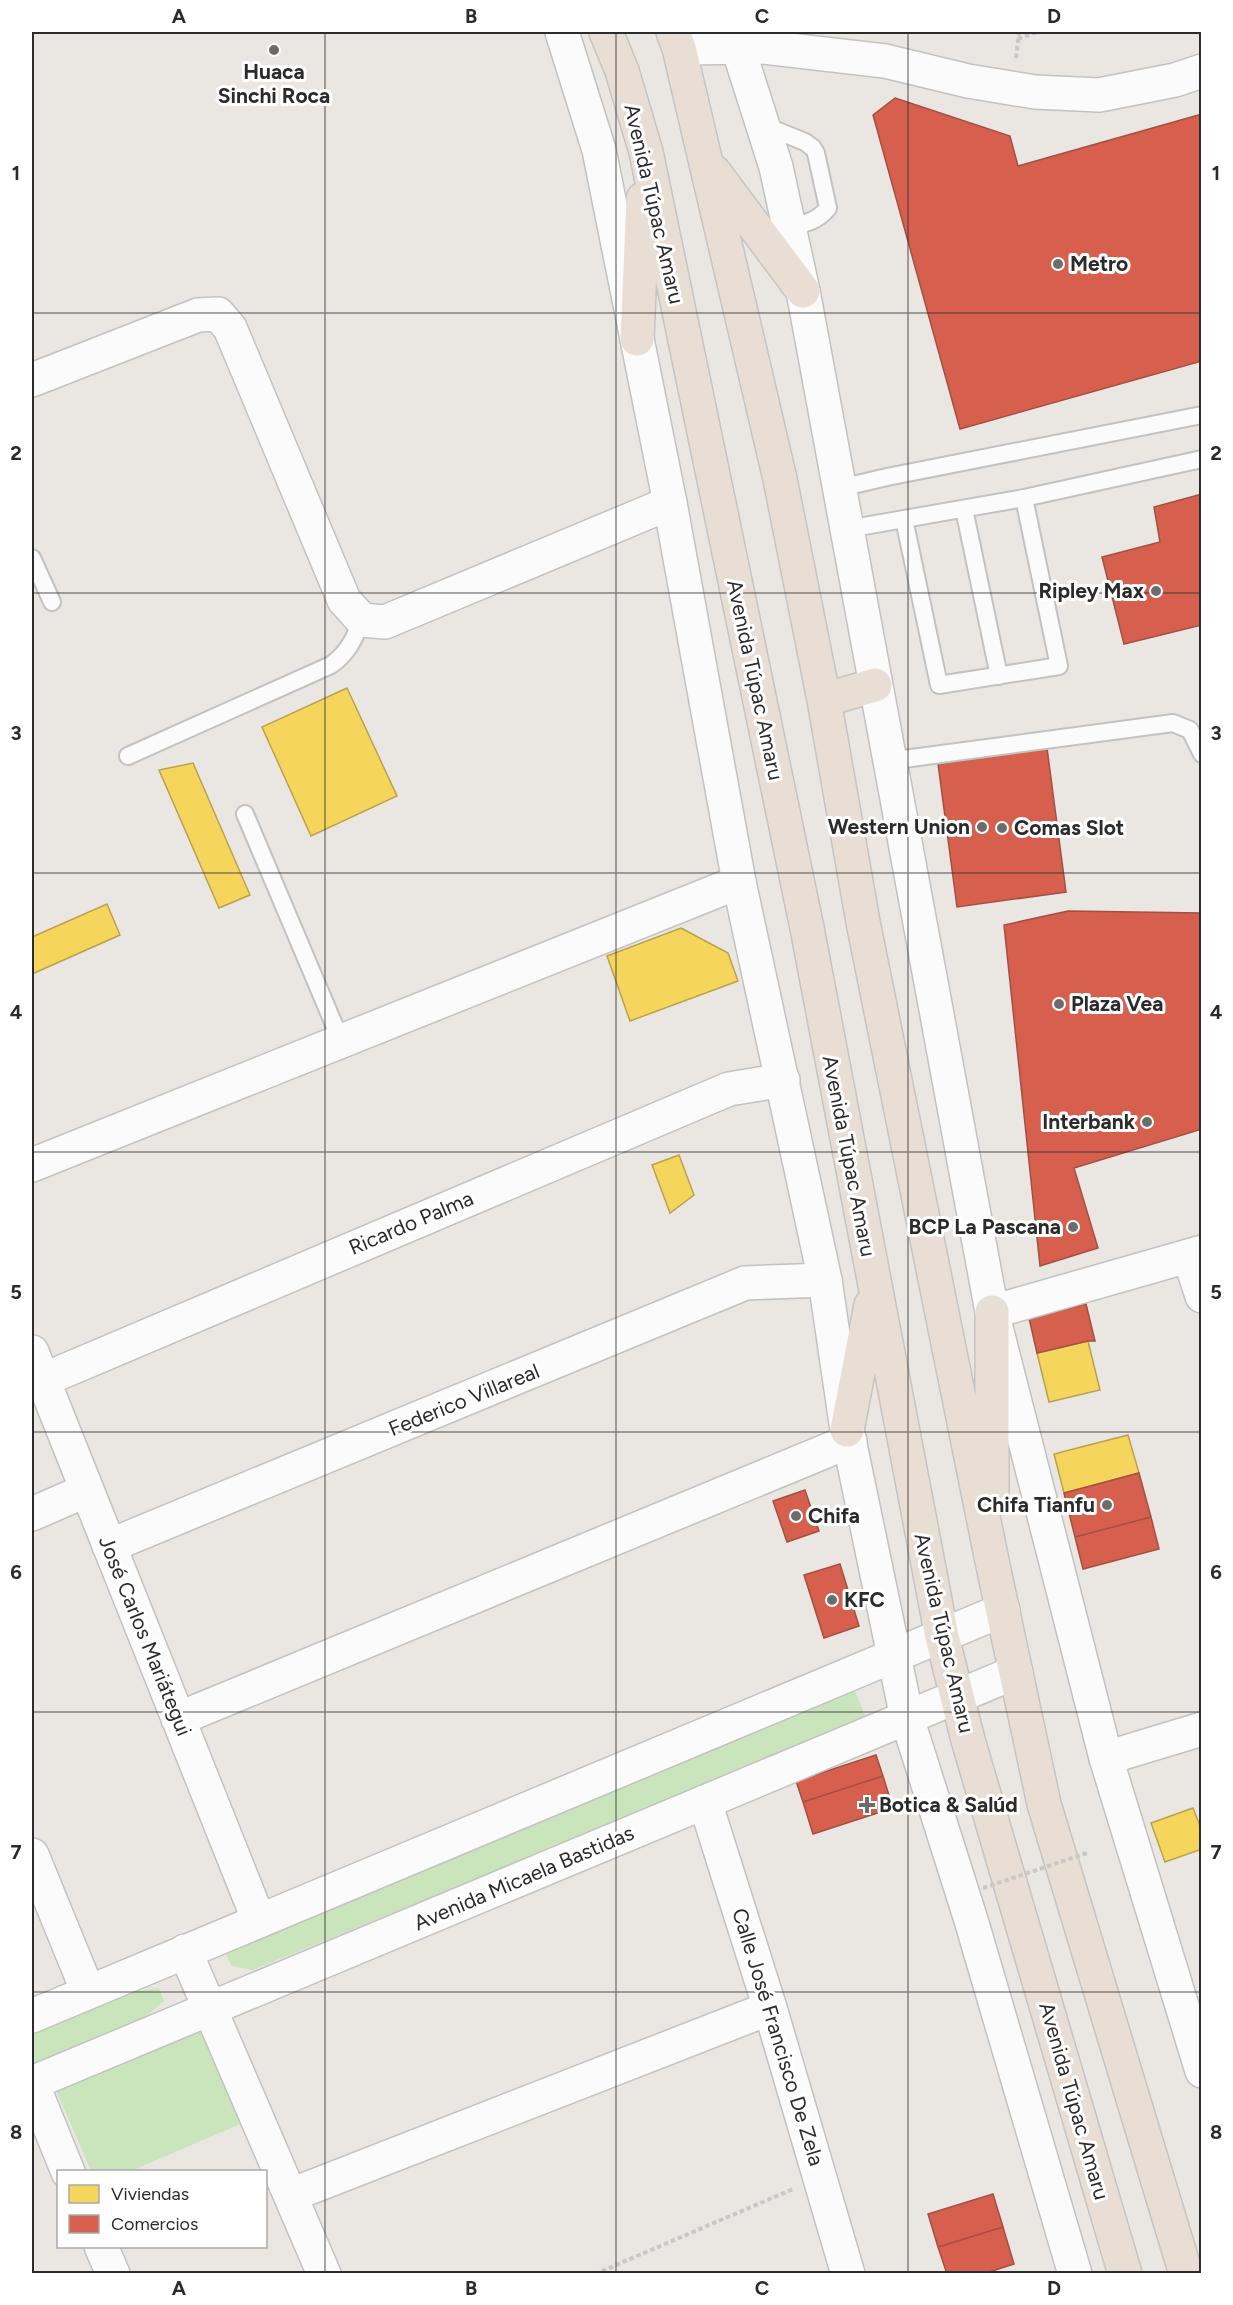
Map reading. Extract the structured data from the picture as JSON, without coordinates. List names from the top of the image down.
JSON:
{
  "streets": {
    "highway": ["Avenida Túpac Amaru"],
    "street": [
      "Ricardo Palma",
      "Federico Villareal",
      "José Carlos Mariátegui",
      "Avenida Micaela Bastidas",
      "Calle José Francisco De Zela"
    ]
  },
  "crossings": [
    ["Avenida Túpac Amaru", "Ricardo Palma"],
    ["Avenida Túpac Amaru", "Federico Villareal"],
    ["Avenida Túpac Amaru", "Avenida Micaela Bastidas"],
    ["Ricardo Palma", "José Carlos Mariátegui"],
    ["Federico Villareal", "José Carlos Mariátegui"],
    ["Avenida Micaela Bastidas", "Calle José Francisco De Zela"]
  ],
  "places": {
    "other": [
      "Huaca Sinchi Roca",
      "Metro",
      "Ripley Max",
      "Western Union",
      "Comas Slot",
      "Plaza Vea",
      "Interbank",
      "BCP La Pascana",
      "Chifa Tianfu",
      "Chifa",
      "KFC"
    ],
    "health": ["Botica & Salúd"]
  },
  "legend": ["Viviendas", "Comercios"],
  "grid": {
    "columns": [
      "A",
      "B",
      "C",
      "D"
    ],
    "rows": [
      "1",
      "2",
      "3",
      "4",
      "5",
      "6",
      "7",
      "8"
    ]
  }
}
